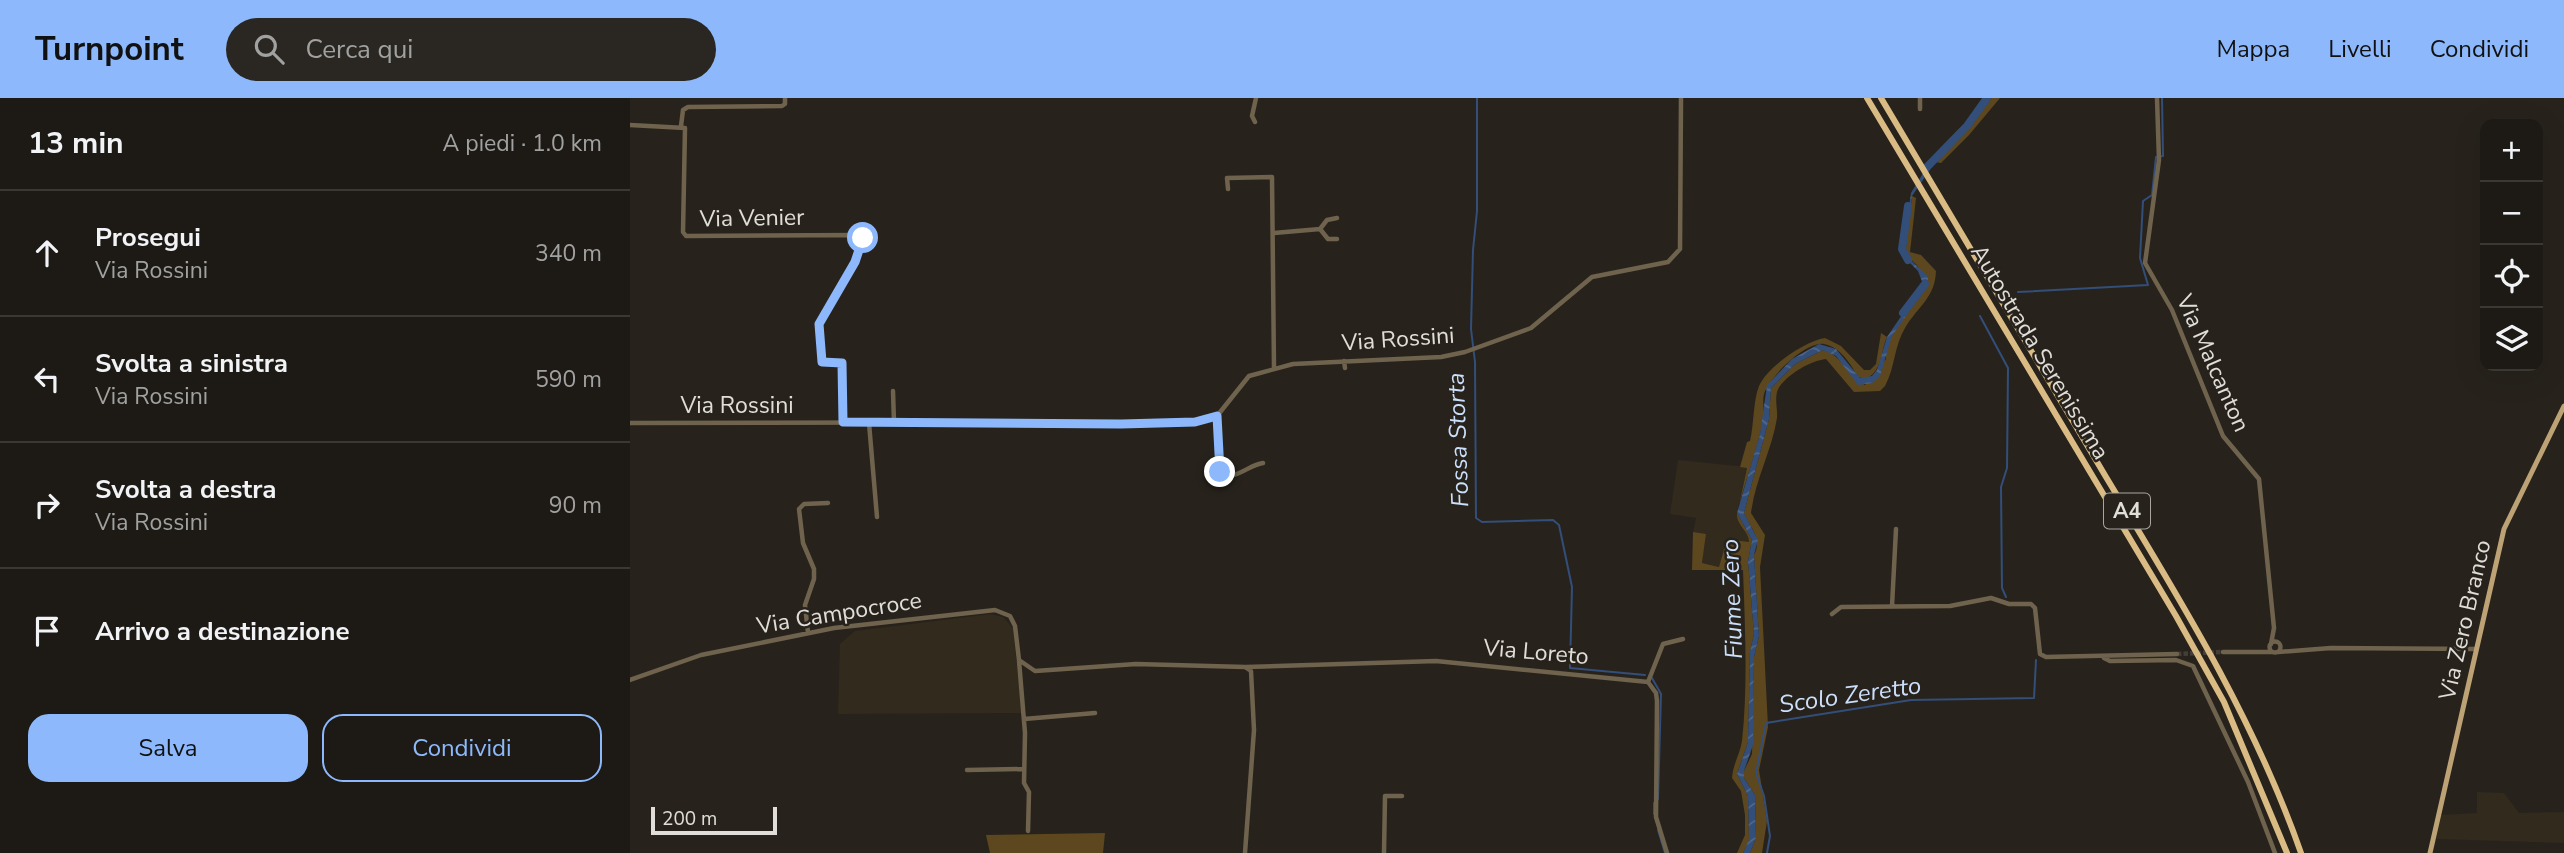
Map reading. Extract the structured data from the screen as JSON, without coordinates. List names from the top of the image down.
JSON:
{
  "streets": {
    "highway": ["Autostrada Serenissima", "A4"],
    "main road": ["Via Zero Branco"],
    "street": [
      "Via Venier",
      "Via Rossini",
      "Via Malcanton",
      "Via Campocroce",
      "Via Loreto"
    ]
  },
  "crossings": [
    ["Via Venier", "Via Rossini"],
    ["Via Campocroce", "Via Loreto"]
  ],
  "water": ["Fossa Storta", "Fiume Zero", "Scolo Zeretto"],
  "scale_bar": "200 m",
  "page": {
    "header": "Turnpoint",
    "search": "Cerca qui",
    "nav": ["Mappa", "Livelli", "Condividi"],
    "heading": ["13 min", "A piedi · 1.0 km"],
    "map_buttons": ["+", "−"],
    "list": [
      ["Prosegui", "Via Rossini", "340 m"],
      ["Svolta a sinistra", "Via Rossini", "590 m"],
      ["Svolta a destra", "Via Rossini", "90 m"],
      "Arrivo a destinazione"
    ],
    "buttons": ["Salva", "Condividi"],
    "scale": "200 m"
  }
}
